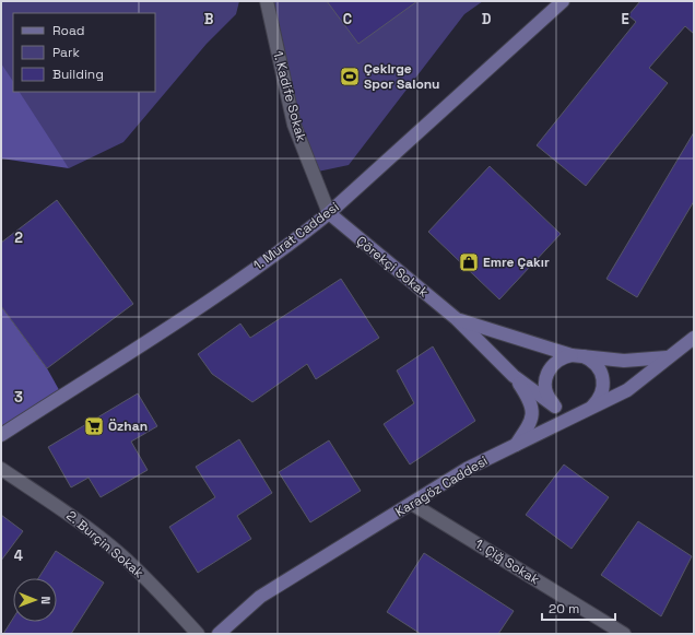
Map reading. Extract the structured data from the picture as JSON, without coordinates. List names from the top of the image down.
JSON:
{
  "streets": {
    "street": [
      "1. Kadife Sokak",
      "1. Murat Caddesi",
      "Çörekçi Sokak",
      "Karagöz Caddesi",
      "2. Burçin Sokak",
      "1. Çiğ Sokak"
    ]
  },
  "crossings": [
    ["1. Kadife Sokak", "1. Murat Caddesi"],
    ["1. Kadife Sokak", "Çörekçi Sokak"],
    ["1. Murat Caddesi", "Çörekçi Sokak"],
    ["Karagöz Caddesi", "1. Çiğ Sokak"]
  ],
  "places": {
    "sports": ["Çekirge Spor Salonu"],
    "shop": ["Emre Çakır"],
    "supermarket": ["Özhan"]
  },
  "legend": ["Road", "Park", "Building"],
  "scale_bar": "20 m",
  "north": "right",
  "grid": {
    "columns": [
      "B",
      "C",
      "D",
      "E"
    ],
    "rows": ["2", "3", "4"]
  }
}
